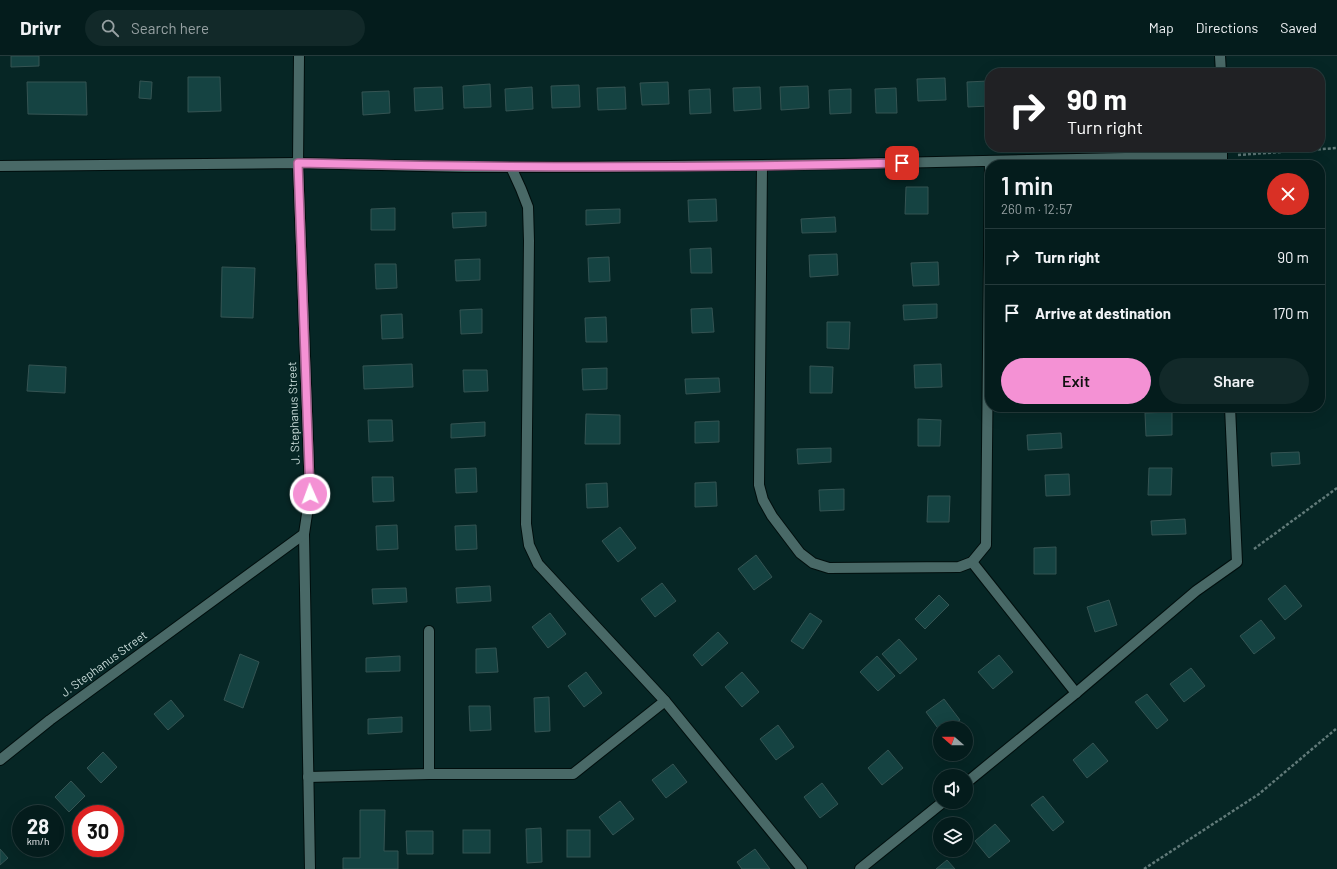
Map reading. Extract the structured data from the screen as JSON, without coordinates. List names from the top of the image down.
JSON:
{
  "streets": {
    "street": ["J. Stephanus Street"]
  },
  "north": "left",
  "page": {
    "header": "Drivr",
    "search": "Search here",
    "nav": ["Map", "Directions", "Saved"],
    "turn": ["90 m", "Turn right"],
    "heading": ["1 min", "260 m · 12:57"],
    "list": [
      {
        "name": "Turn right",
        "value": "90 m"
      },
      {
        "name": "Arrive at destination",
        "value": "170 m"
      }
    ],
    "buttons": ["Exit", "Share"],
    "speed": "28 km/h",
    "limit": "30"
  }
}
